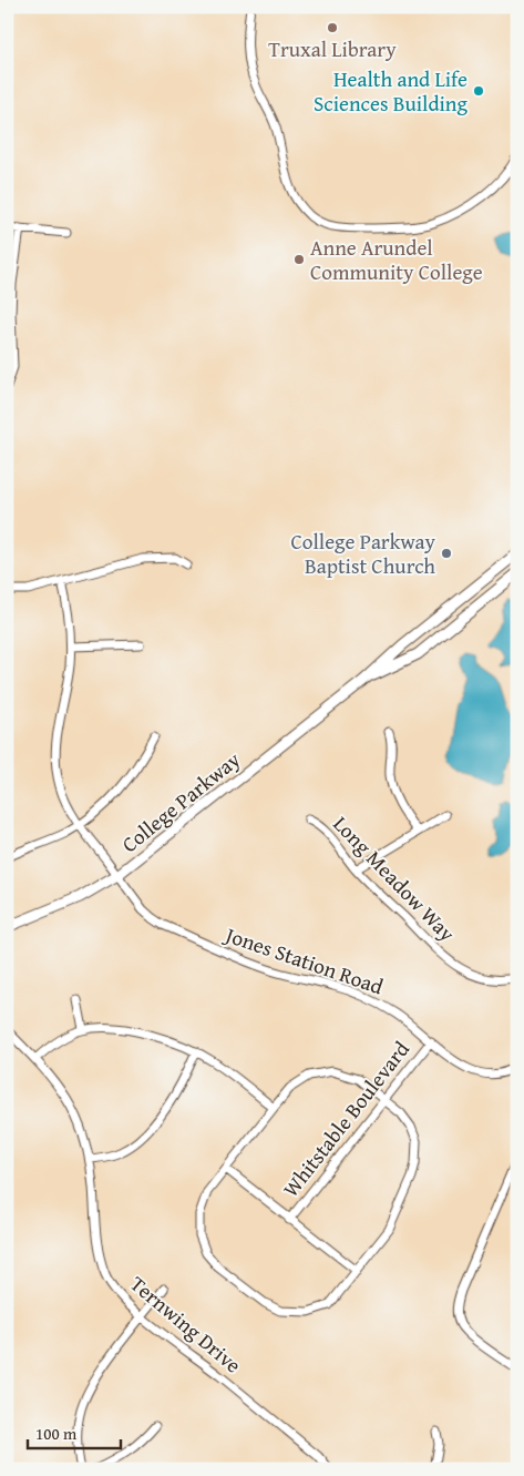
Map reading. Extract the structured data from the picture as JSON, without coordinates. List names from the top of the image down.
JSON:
{
  "streets": {
    "main road": ["College Parkway"],
    "street": [
      "Long Meadow Way",
      "Jones Station Road",
      "Whitstable Boulevard",
      "Ternwing Drive"
    ]
  },
  "crossings": [
    ["College Parkway", "Jones Station Road"],
    ["Jones Station Road", "Whitstable Boulevard"]
  ],
  "places": [
    "Truxal Library",
    "Health and Life Sciences Building",
    "Anne Arundel Community College",
    "College Parkway Baptist Church"
  ],
  "scale_bar": "100 m"
}
